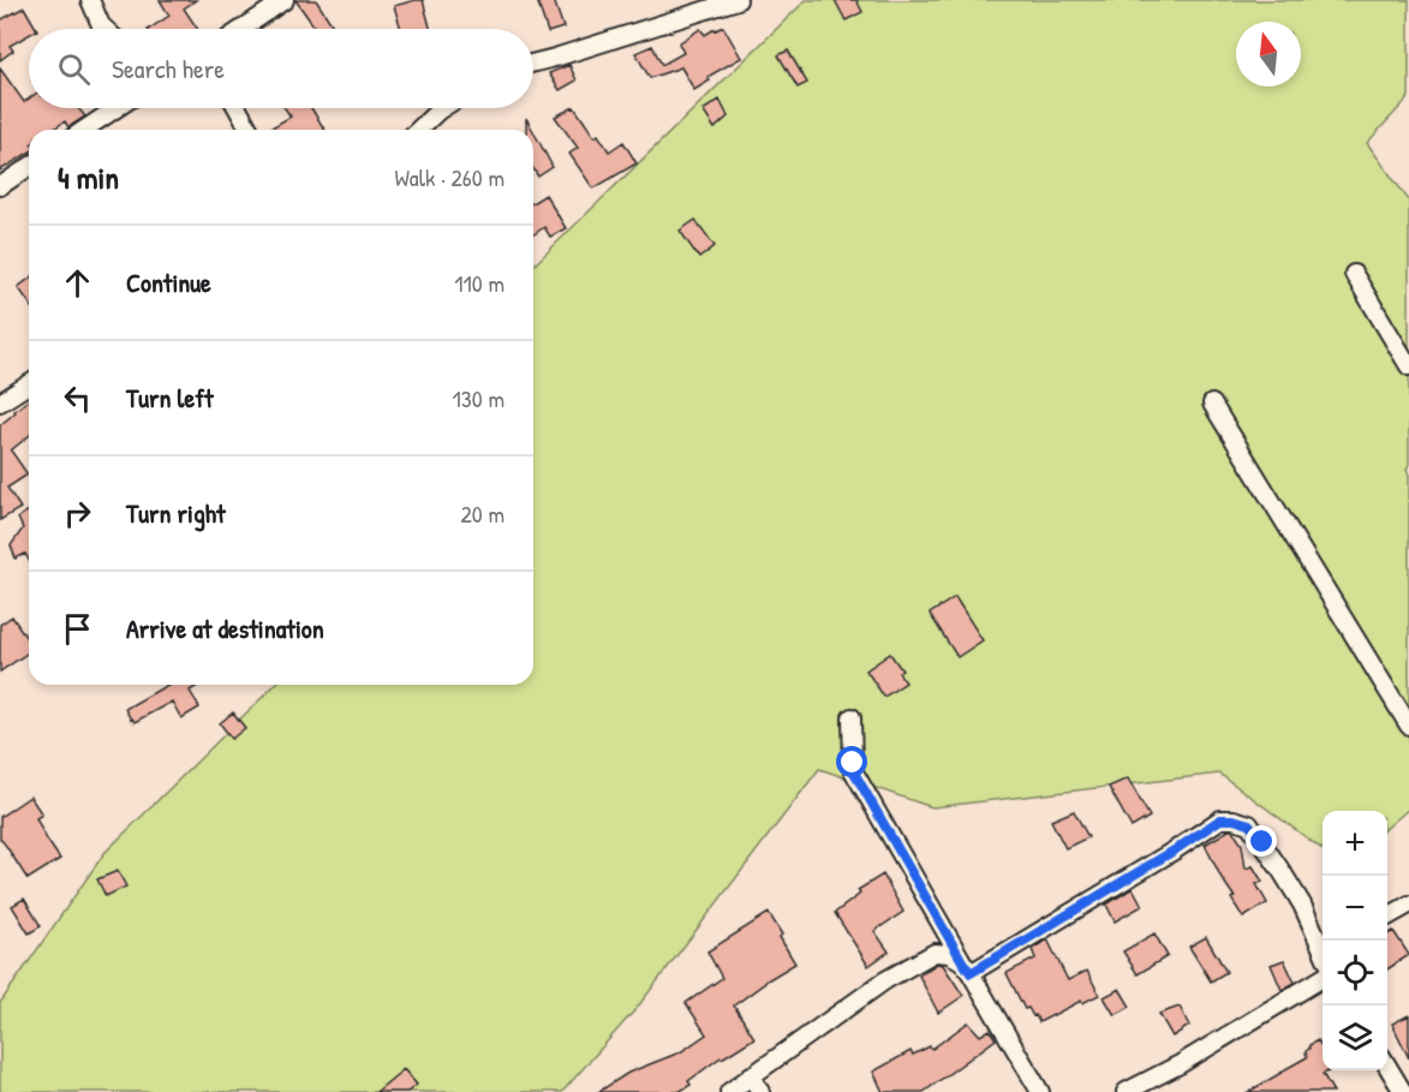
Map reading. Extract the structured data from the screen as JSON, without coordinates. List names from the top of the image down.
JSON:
{
  "north": "top",
  "page": {
    "search": "Search here",
    "heading": ["4 min", "Walk · 260 m"],
    "list": [
      ["Continue", "110 m"],
      ["Turn left", "130 m"],
      ["Turn right", "20 m"],
      "Arrive at destination"
    ],
    "map_buttons": ["+", "−"]
  }
}
